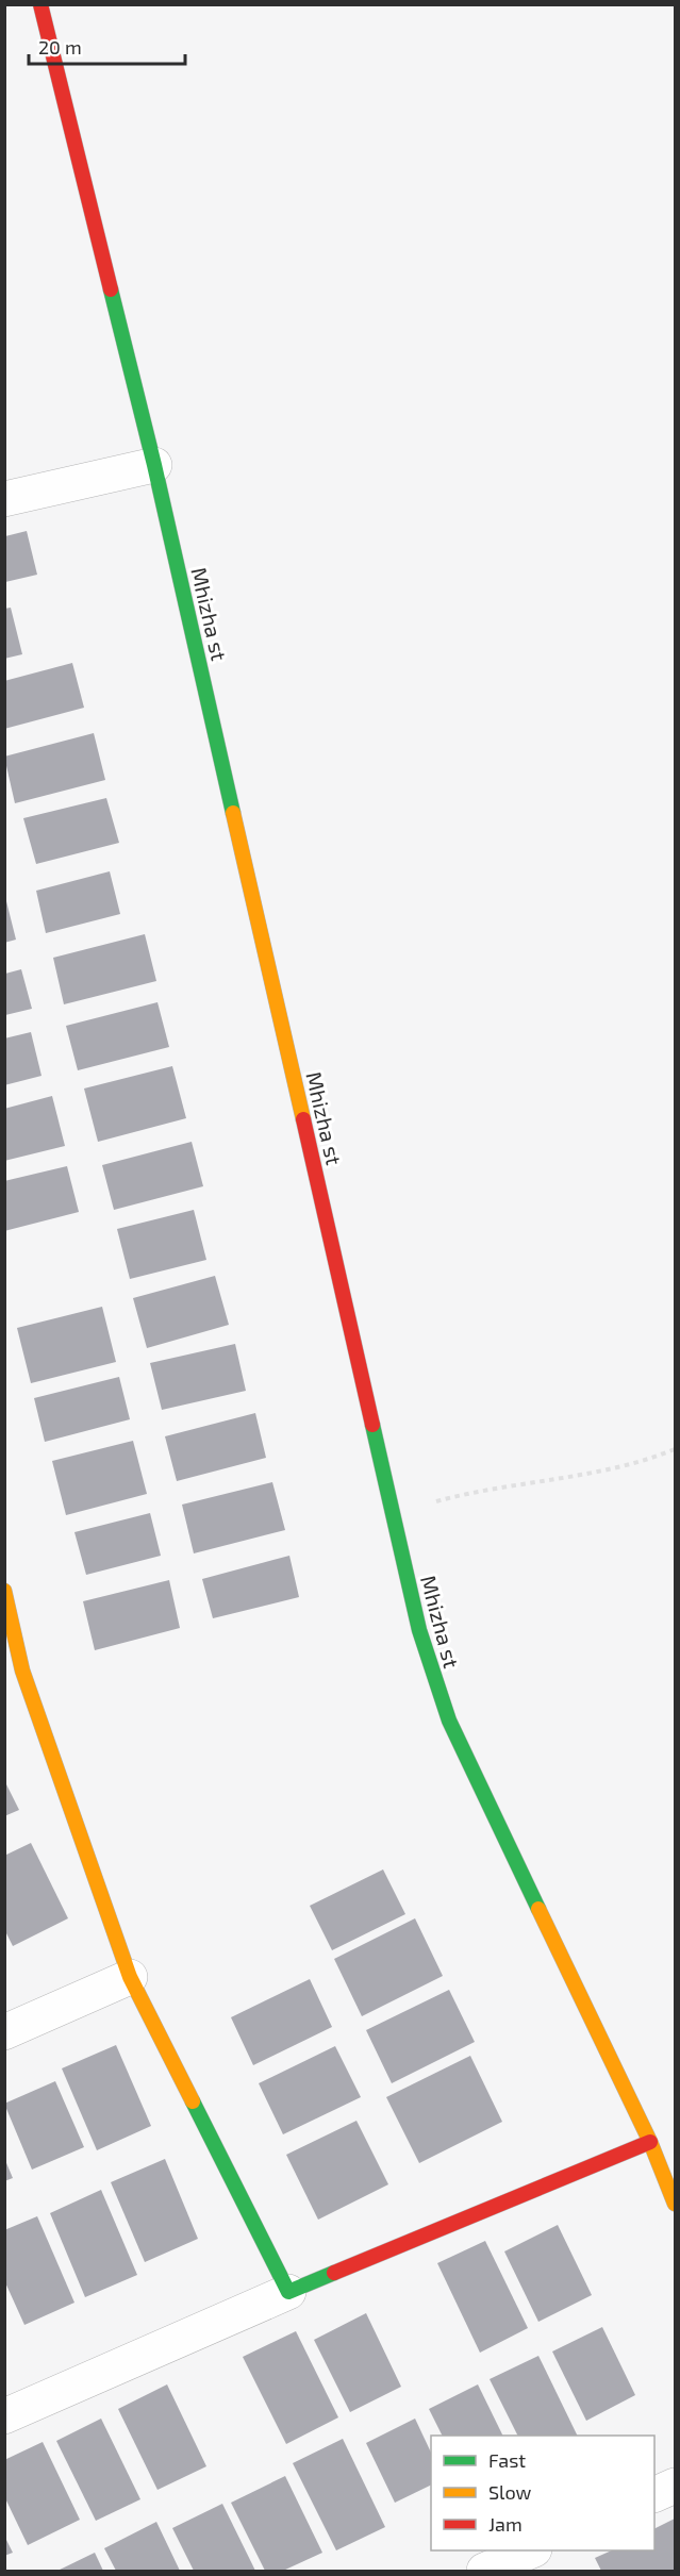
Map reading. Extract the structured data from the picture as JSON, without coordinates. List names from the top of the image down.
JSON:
{
  "streets": {
    "street": ["Mhizha st"]
  },
  "legend": ["Fast", "Slow", "Jam"],
  "scale_bar": "20 m"
}
